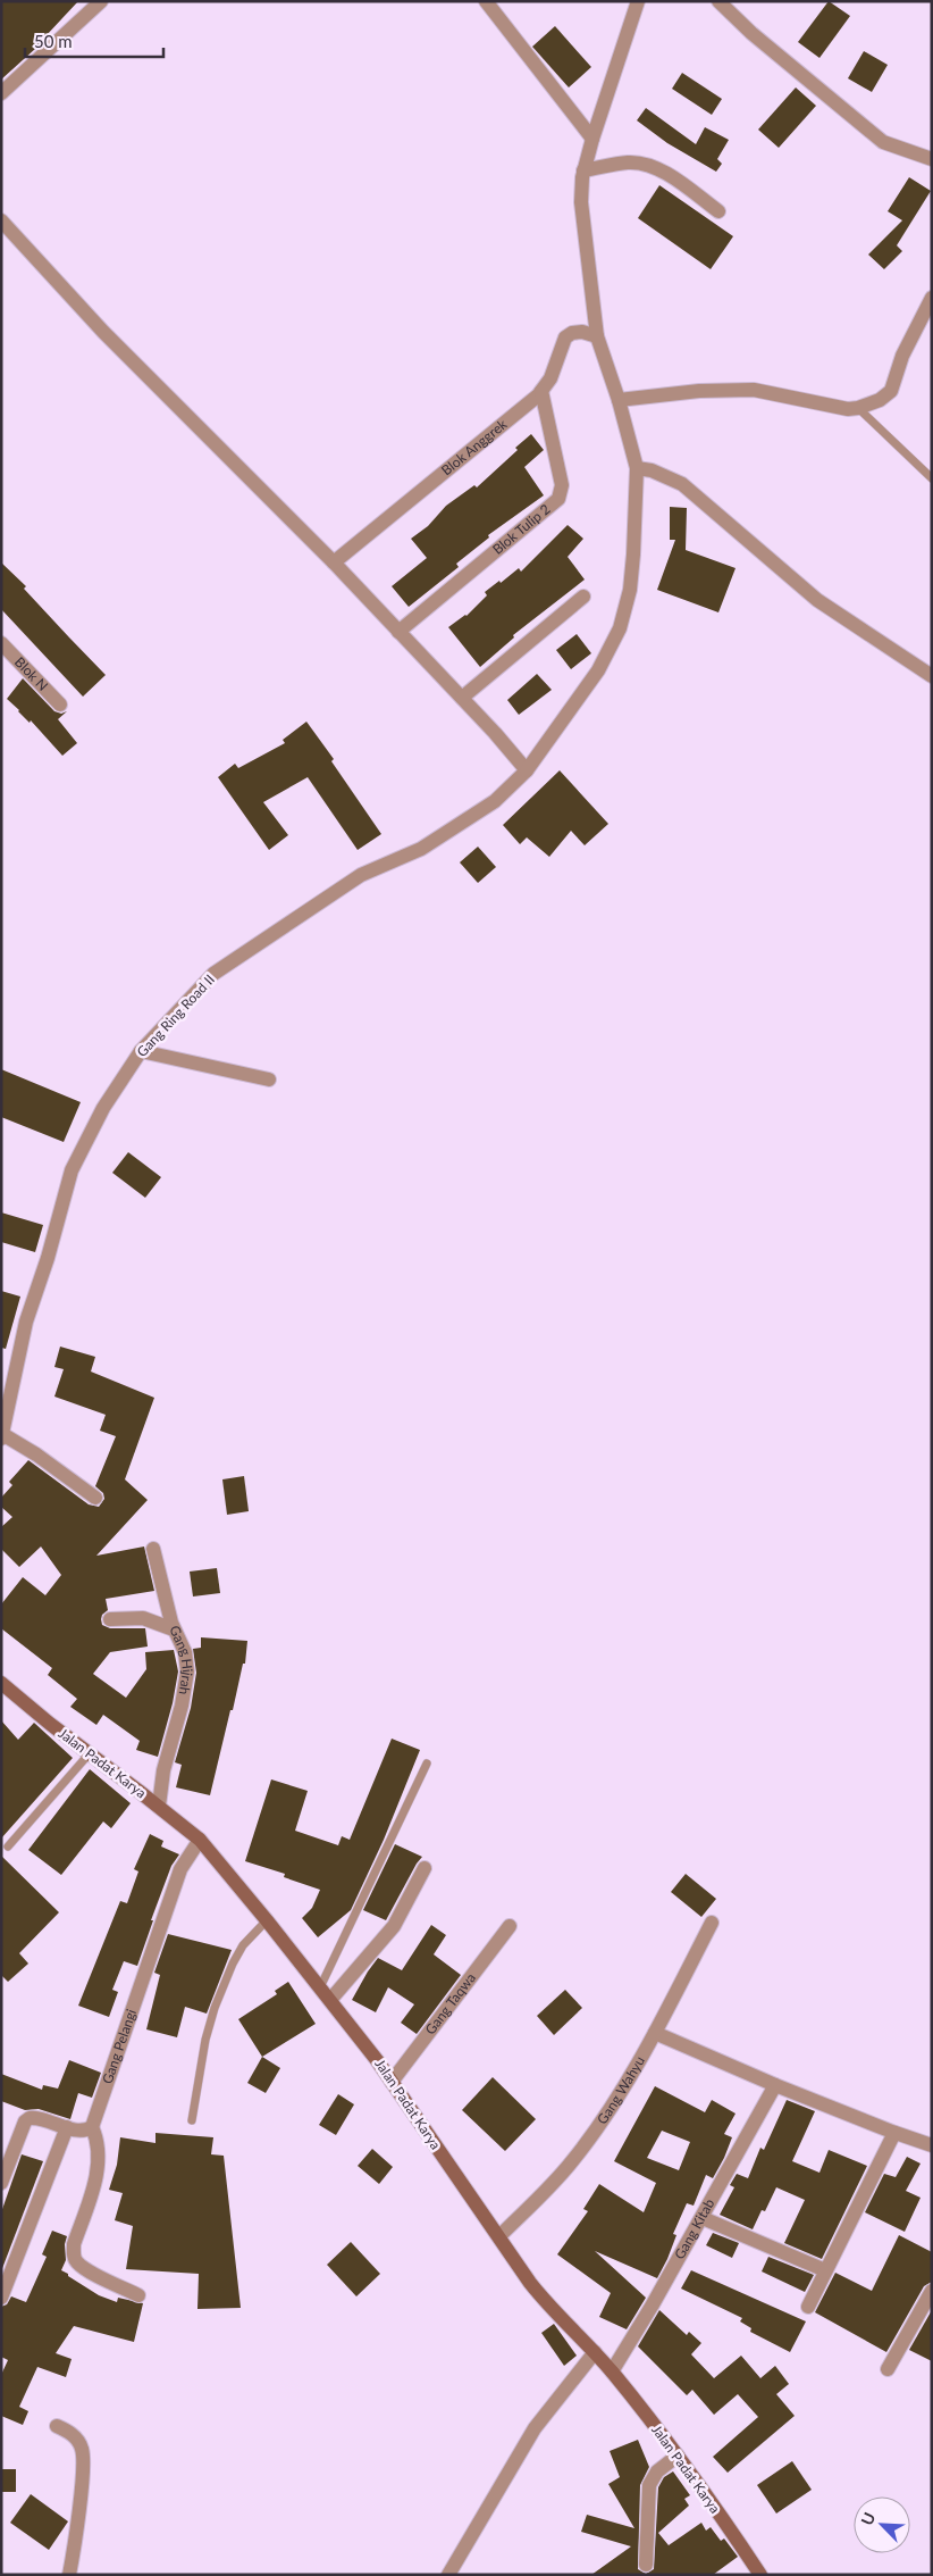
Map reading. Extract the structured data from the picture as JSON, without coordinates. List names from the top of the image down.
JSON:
{
  "streets": {
    "main road": ["Jalan Padat Karya"],
    "street": [
      "Blok Anggrek",
      "Blok Tulip 2",
      "Blok N",
      "Gang Ring Road II",
      "Gang Hijrah",
      "Gang Taqwa",
      "Gang Pelangi",
      "Gang Wahyu",
      "Gang Kitab"
    ]
  },
  "crossings": [
    ["Blok Anggrek", "Blok Tulip 2"],
    ["Blok Anggrek", "Gang Ring Road II"],
    ["Gang Hijrah", "Jalan Padat Karya"],
    ["Jalan Padat Karya", "Gang Taqwa"],
    ["Jalan Padat Karya", "Gang Pelangi"],
    ["Jalan Padat Karya", "Gang Wahyu"],
    ["Jalan Padat Karya", "Gang Kitab"]
  ],
  "scale_bar": "50 m",
  "north": "top left"
}
